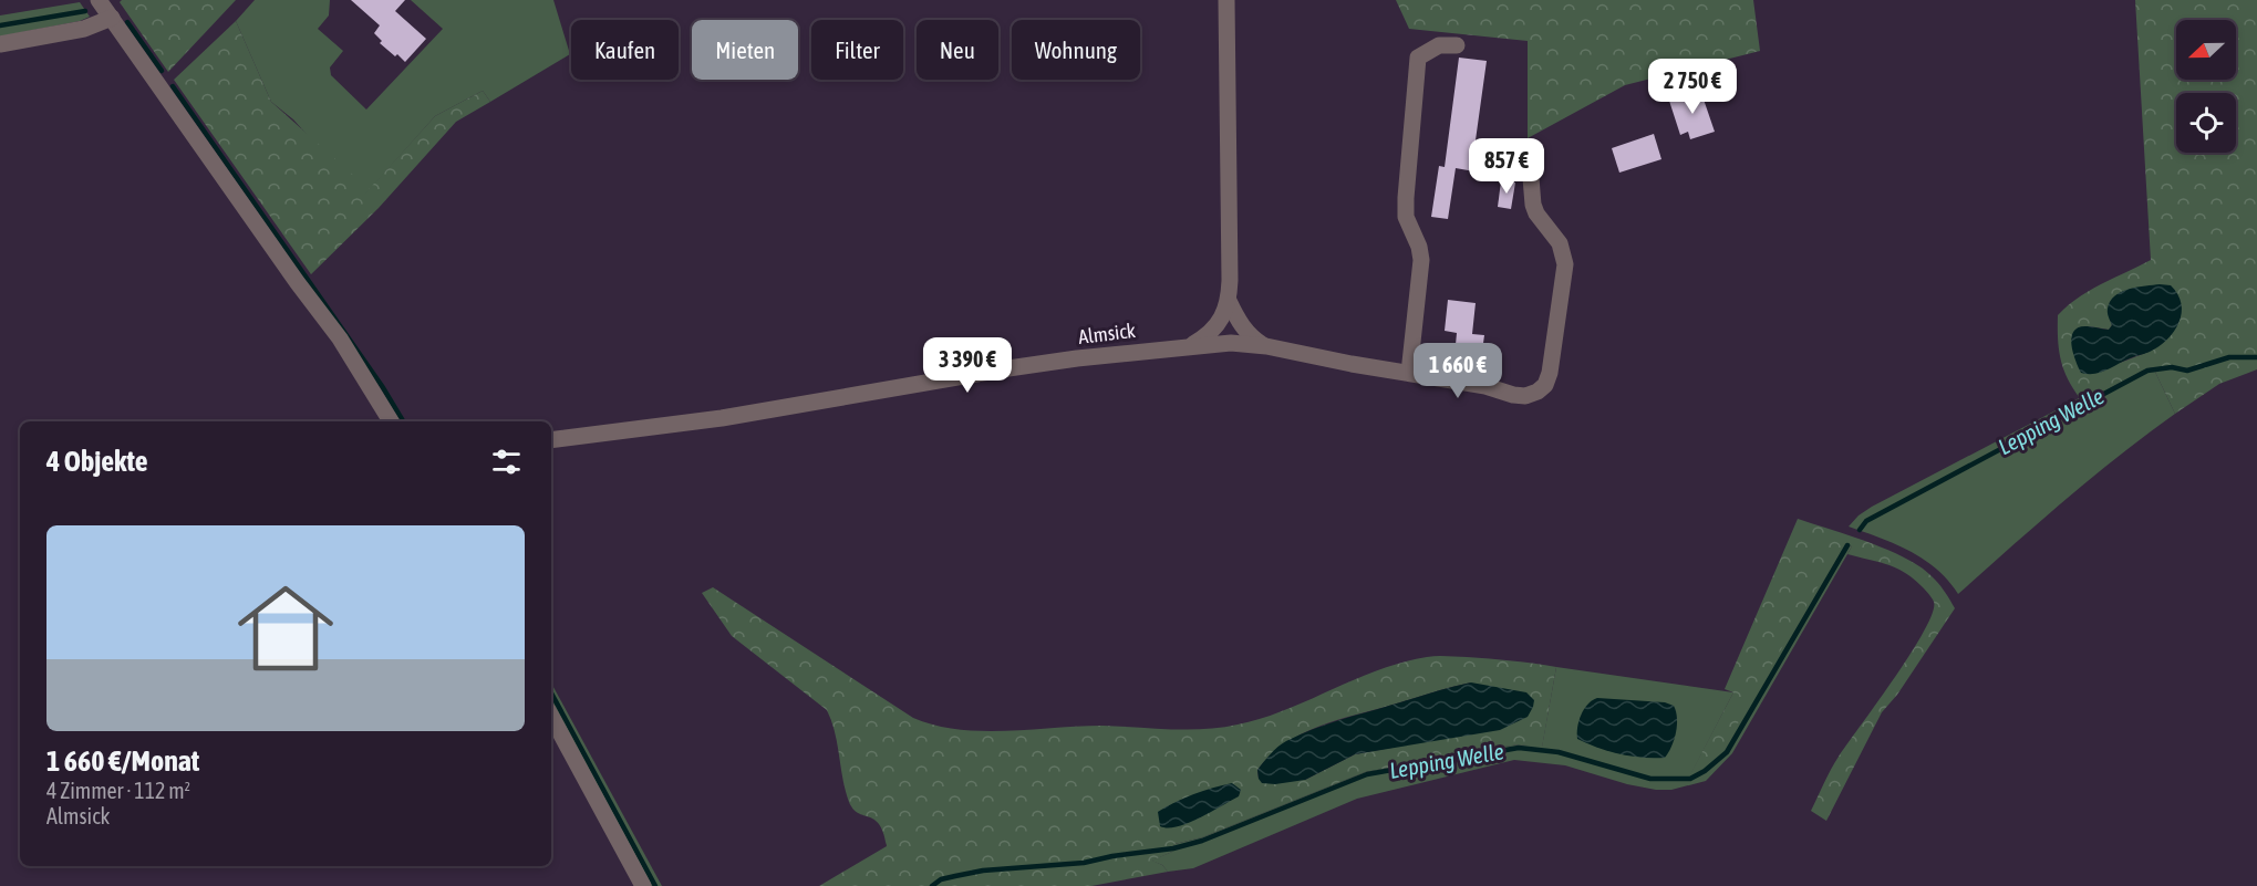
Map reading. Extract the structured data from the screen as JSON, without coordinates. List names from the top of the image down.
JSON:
{
  "streets": {
    "street": ["Almsick"]
  },
  "water": ["Lepping Welle"],
  "north": "left",
  "page": {
    "chip": [
      "Kaufen",
      "Mieten",
      "Filter",
      "Neu",
      "Wohnung"
    ],
    "price": [
      "2 750 €",
      "857 €",
      "3 390 €",
      "1 660 €"
    ],
    "heading": "4 Objekte",
    "list": [
      {
        "name": "1 660 €/Monat",
        "note": "4 Zimmer · 112 m² · Almsick"
      }
    ]
  }
}
